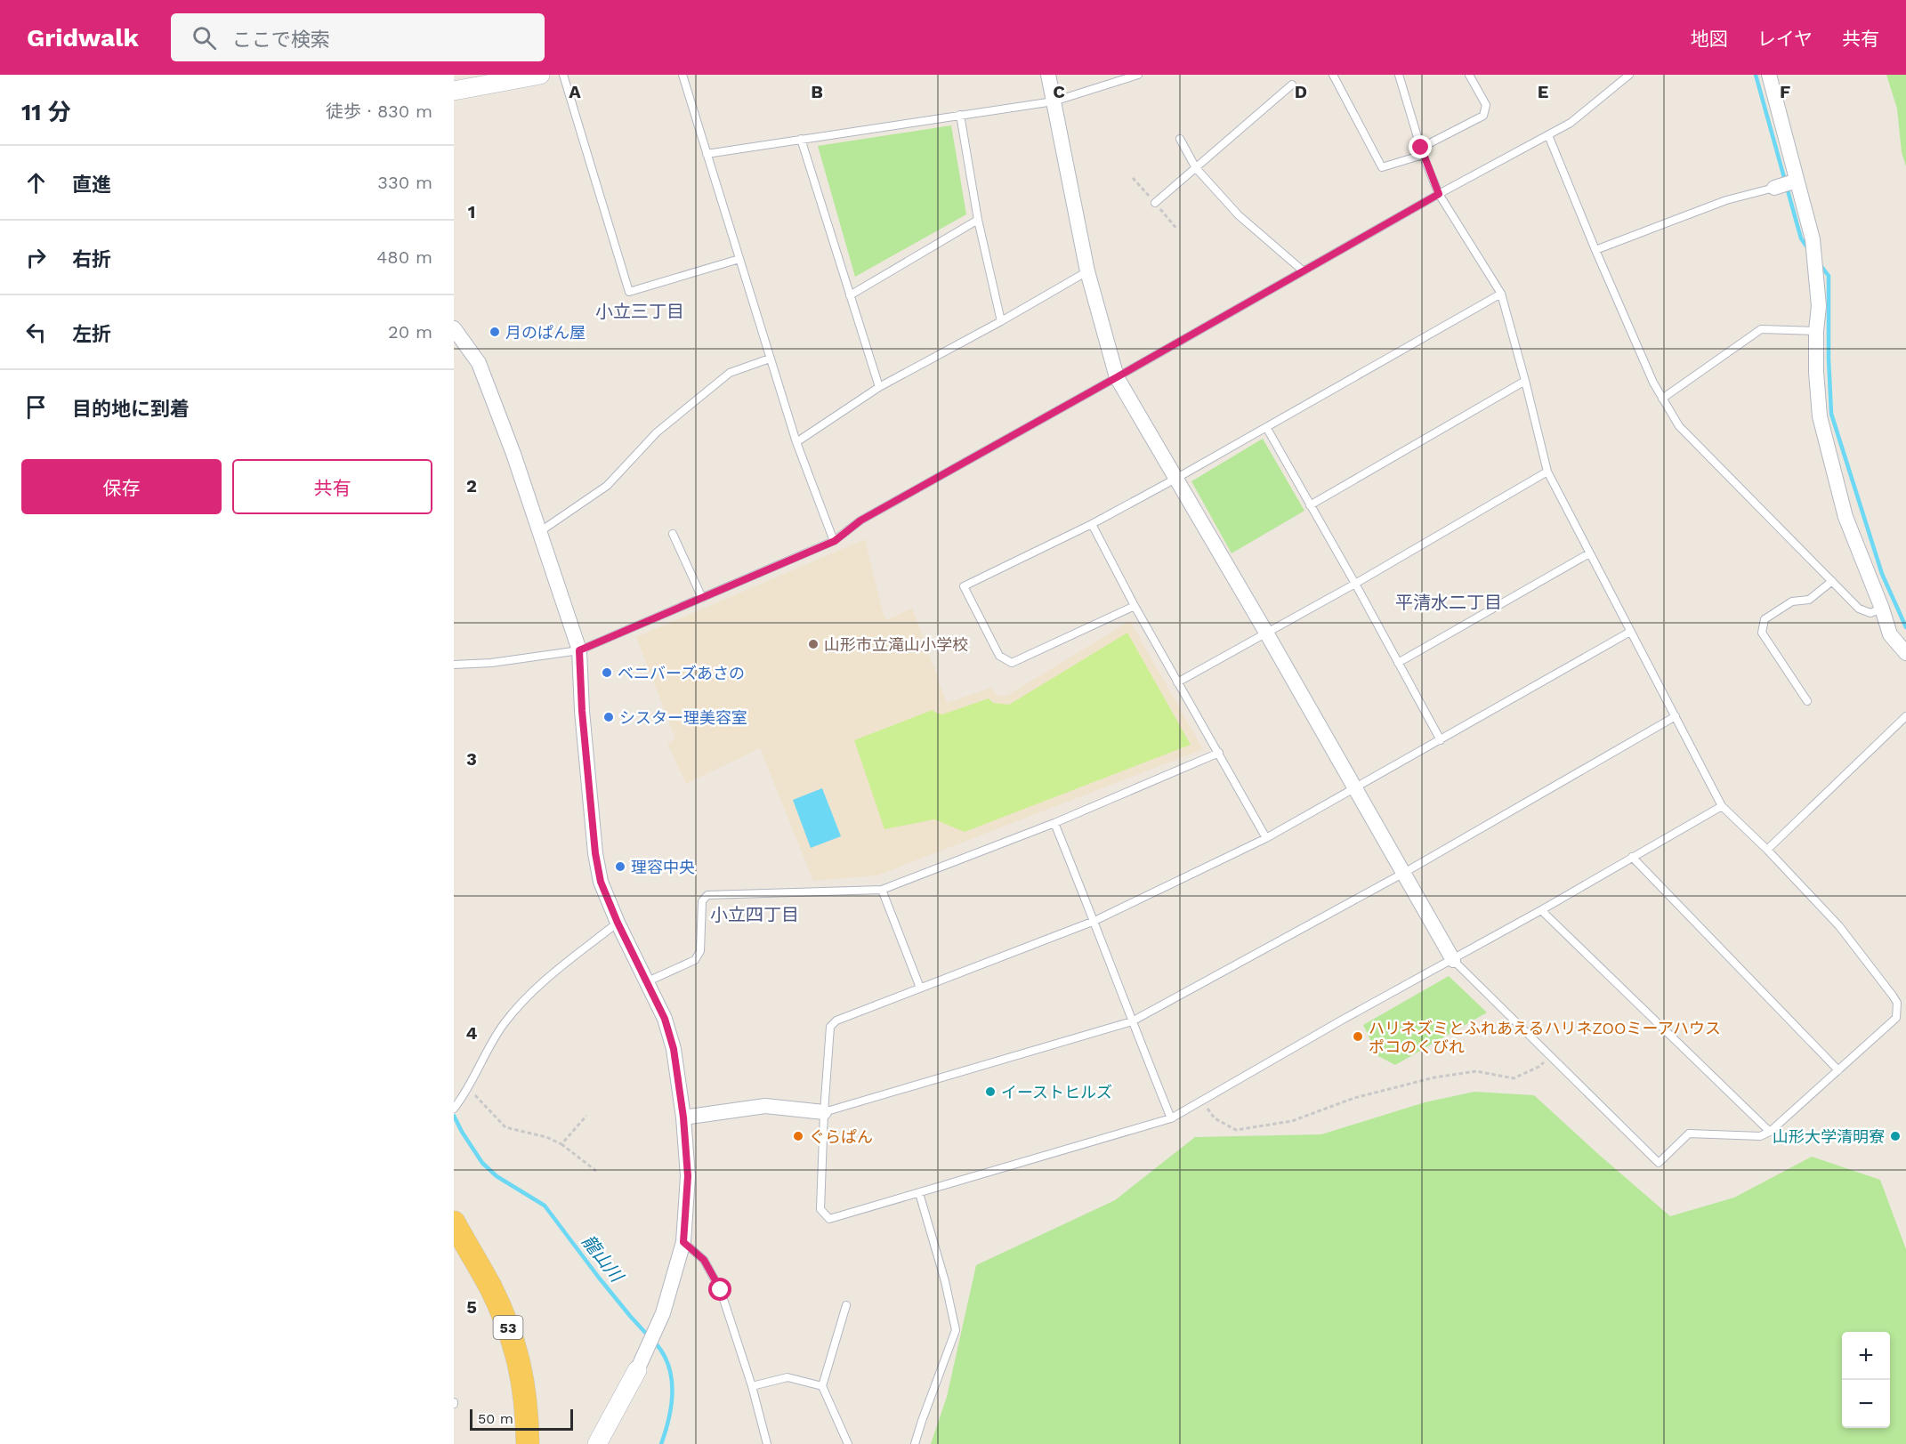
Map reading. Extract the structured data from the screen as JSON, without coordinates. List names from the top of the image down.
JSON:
{
  "streets": {
    "main road": ["53"]
  },
  "districts": ["小立三丁目", "平清水二丁目", "小立四丁目"],
  "water": ["龍山川"],
  "places": [
    "月のぱん屋",
    "山形市立滝山小学校",
    "ベニバーズあさの",
    "シスター理美容室",
    "理容中央",
    "ハリネズミとふれあえるハリネZOOミーアハウス ポコのくびれ",
    "イーストヒルズ",
    "ぐらぱん",
    "山形大学清明寮"
  ],
  "scale_bar": "50 m",
  "page": {
    "header": "Gridwalk",
    "search": "ここで検索",
    "nav": ["地図", "レイヤ", "共有"],
    "heading": ["11 分", "徒歩 · 830 m"],
    "list": [
      ["直進", "330 m"],
      ["右折", "480 m"],
      ["左折", "20 m"],
      "目的地に到着"
    ],
    "buttons": ["保存", "共有"],
    "map_buttons": ["+", "−"],
    "scale": "50 m"
  },
  "grid": {
    "columns": [
      "A",
      "B",
      "C",
      "D",
      "E",
      "F"
    ],
    "rows": [
      "1",
      "2",
      "3",
      "4",
      "5"
    ]
  }
}
